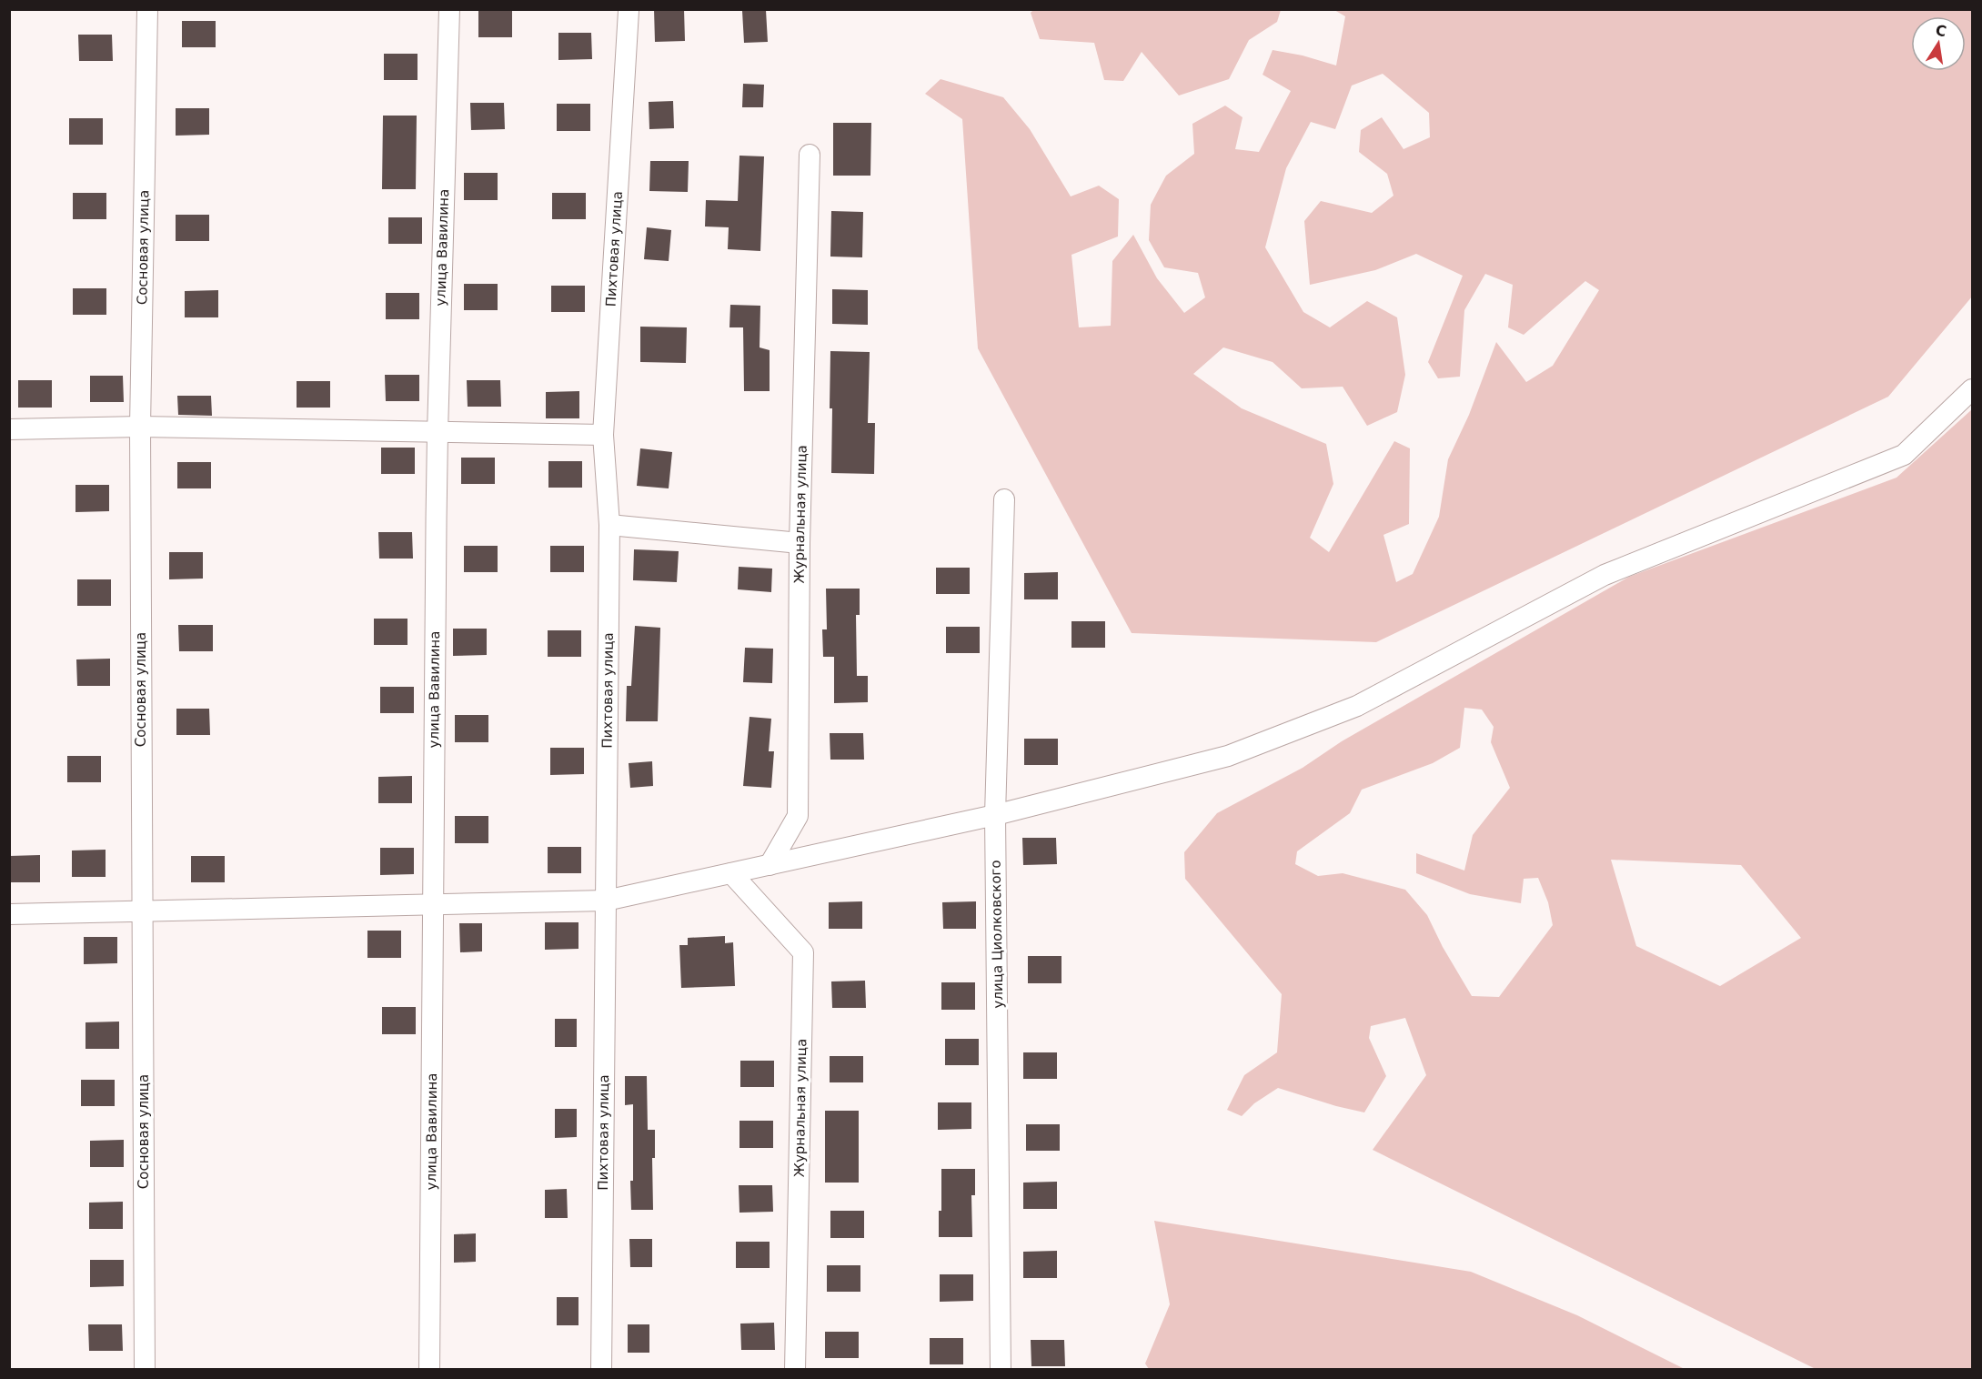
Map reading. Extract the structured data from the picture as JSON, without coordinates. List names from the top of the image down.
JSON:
{
  "streets": {
    "street": [
      "Сосновая улица",
      "улица Вавилина",
      "Пихтовая улица",
      "Журнальная улица",
      "улица Циолковского"
    ]
  },
  "north": "top"
}
